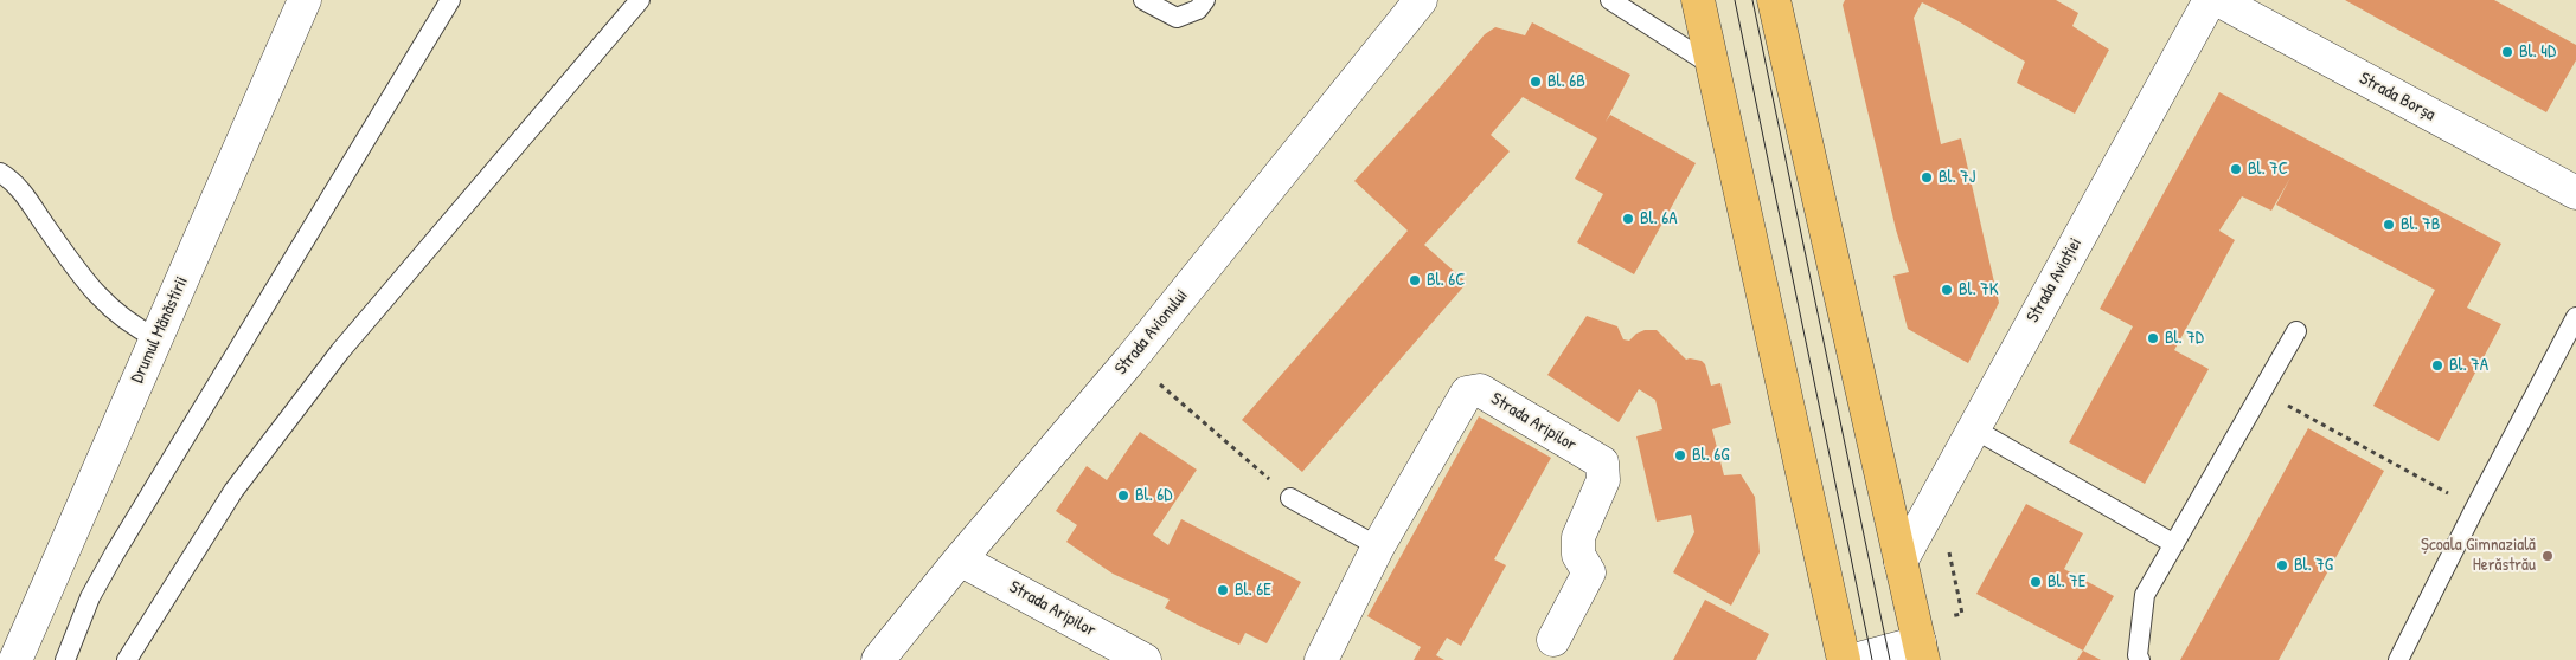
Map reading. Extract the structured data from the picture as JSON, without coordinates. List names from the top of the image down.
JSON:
{
  "streets": {
    "street": [
      "Strada Borșa",
      "Strada Aviației",
      "Drumul Mănăstirii",
      "Strada Avionului",
      "Strada Aripilor"
    ]
  },
  "crossings": [
    ["Strada Avionului", "Strada Aripilor"]
  ],
  "places": [
    "Bl. 4D",
    "Bl. 6B",
    "Bl. 7C",
    "Bl. 7J",
    "Bl. 6A",
    "Bl. 7B",
    "Bl. 6C",
    "Bl. 7K",
    "Bl. 7D",
    "Bl. 7A",
    "Bl. 6G",
    "Bl. 6D",
    "Școala Gimnazială Herăstrău",
    "Bl. 7G",
    "Bl. 7E",
    "Bl. 6E"
  ]
}
